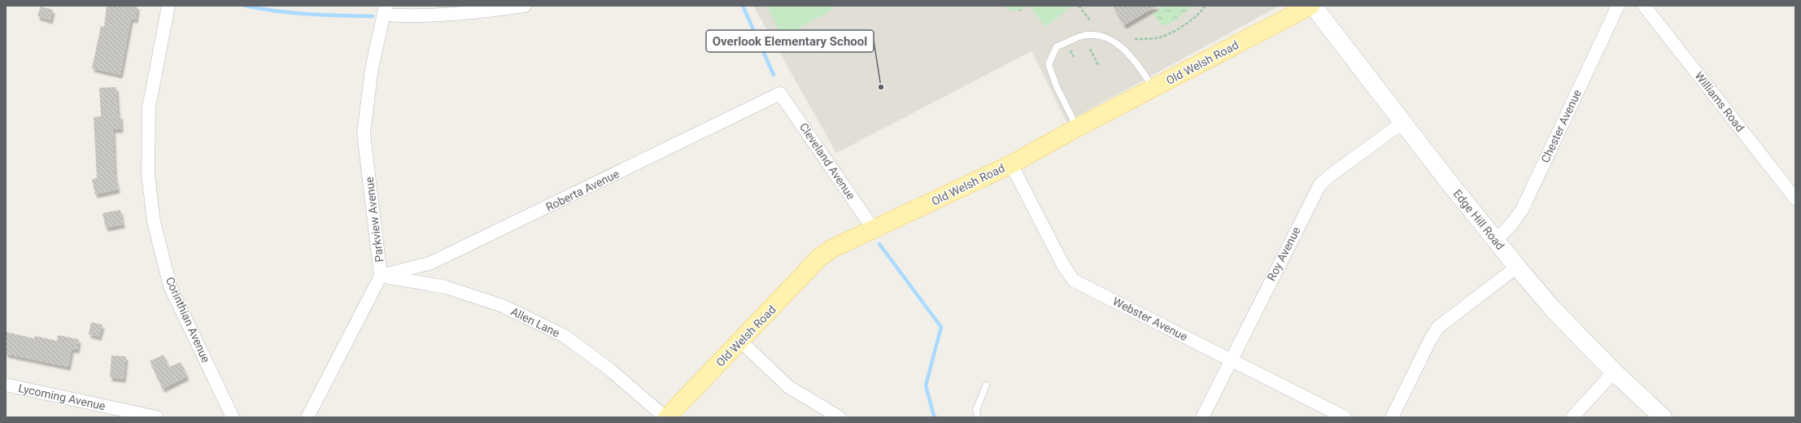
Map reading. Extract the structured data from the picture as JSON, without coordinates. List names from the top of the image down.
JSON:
{
  "streets": {
    "main road": ["Old Welsh Road"],
    "street": [
      "Williams Road",
      "Chester Avenue",
      "Cleveland Avenue",
      "Roberta Avenue",
      "Parkview Avenue",
      "Edge Hill Road",
      "Roy Avenue",
      "Webster Avenue",
      "Corinthian Avenue",
      "Allen Lane",
      "Lycoming Avenue"
    ]
  },
  "crossings": [
    ["Old Welsh Road", "Cleveland Avenue"],
    ["Old Welsh Road", "Edge Hill Road"],
    ["Old Welsh Road", "Webster Avenue"],
    ["Old Welsh Road", "Allen Lane"],
    ["Chester Avenue", "Edge Hill Road"],
    ["Cleveland Avenue", "Roberta Avenue"],
    ["Roberta Avenue", "Parkview Avenue"],
    ["Roberta Avenue", "Allen Lane"],
    ["Parkview Avenue", "Allen Lane"],
    ["Edge Hill Road", "Roy Avenue"],
    ["Roy Avenue", "Webster Avenue"]
  ],
  "places": ["Overlook Elementary School"]
}
